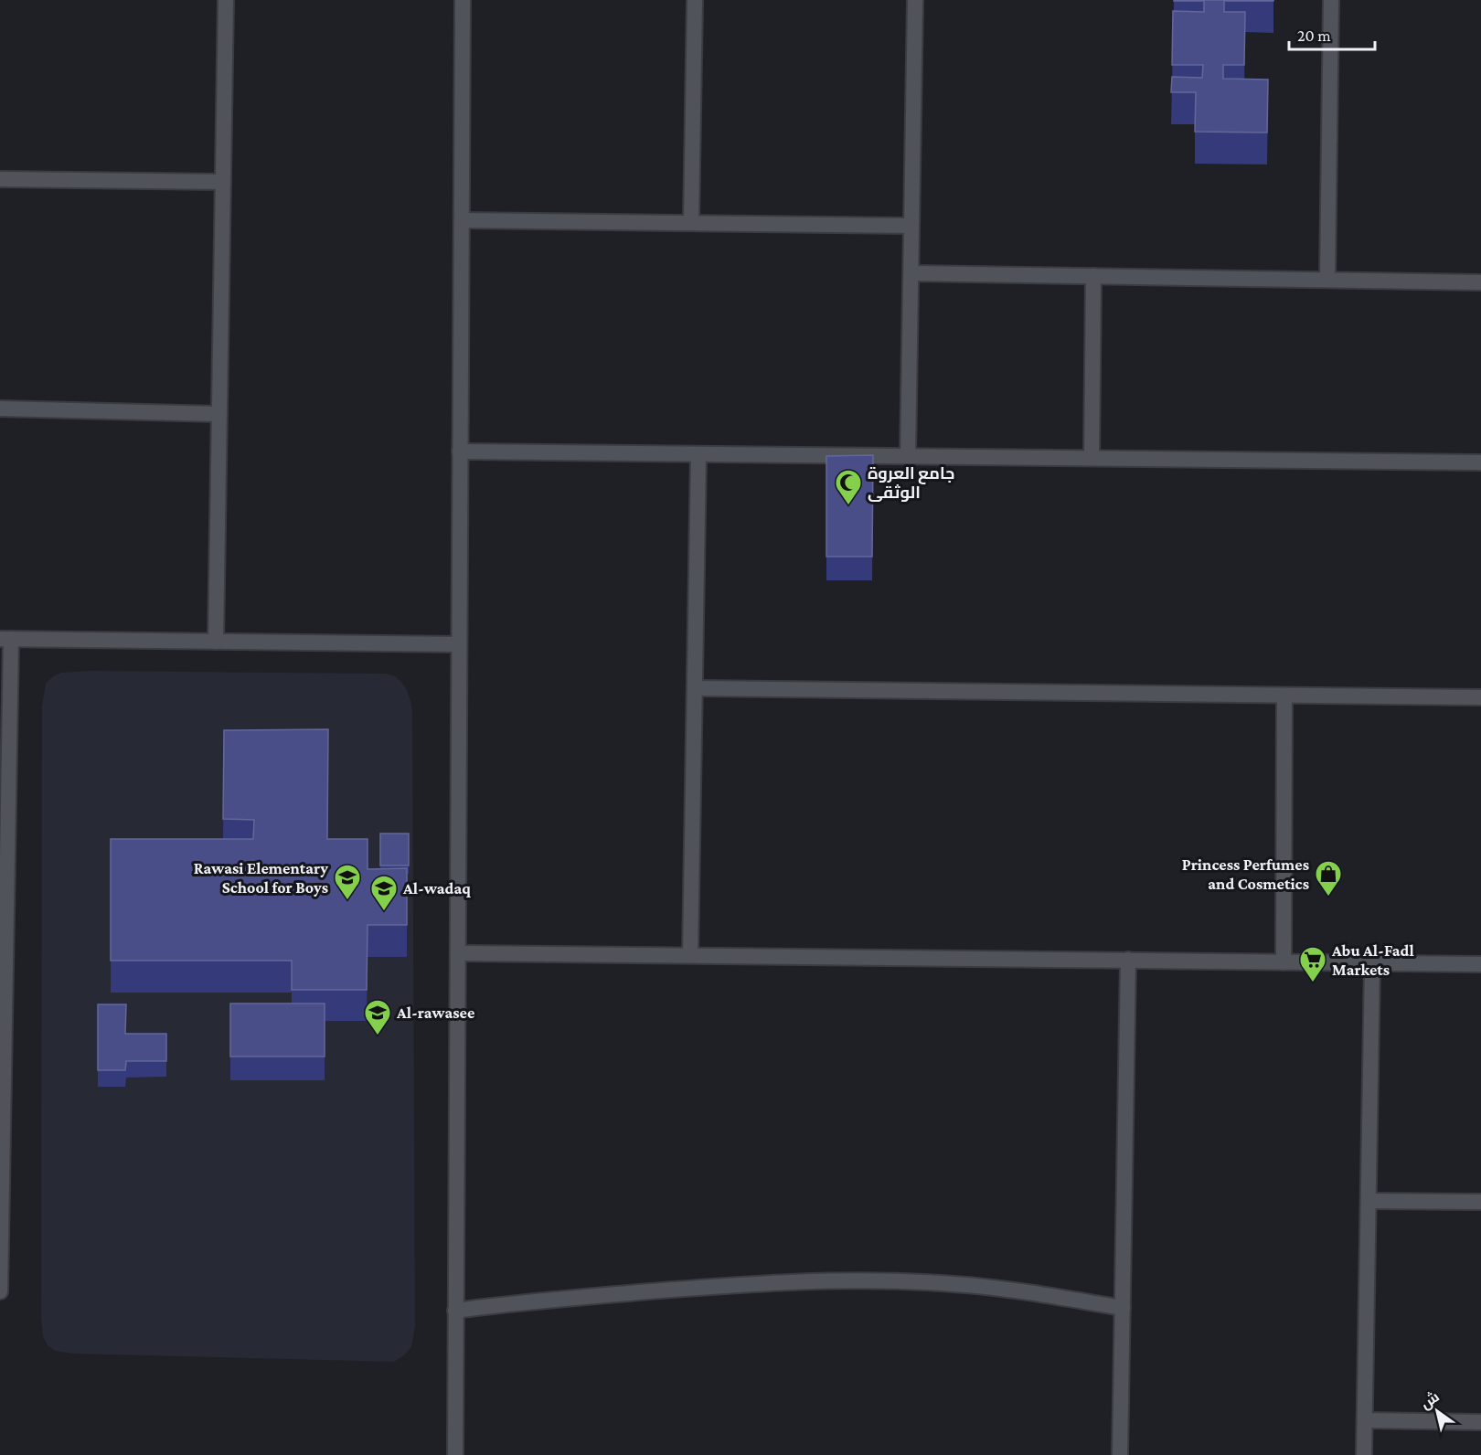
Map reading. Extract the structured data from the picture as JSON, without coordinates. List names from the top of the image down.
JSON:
{
  "places": {
    "mosque": ["جامع العروة الوثقى"],
    "shop": ["Princess Perfumes and Cosmetics"],
    "school or university": ["Rawasi Elementary School for Boys", "Al-wadaq", "Al-rawasee"],
    "supermarket": ["Abu Al-Fadl Markets"]
  },
  "scale_bar": "20 m",
  "north": "top left"
}
